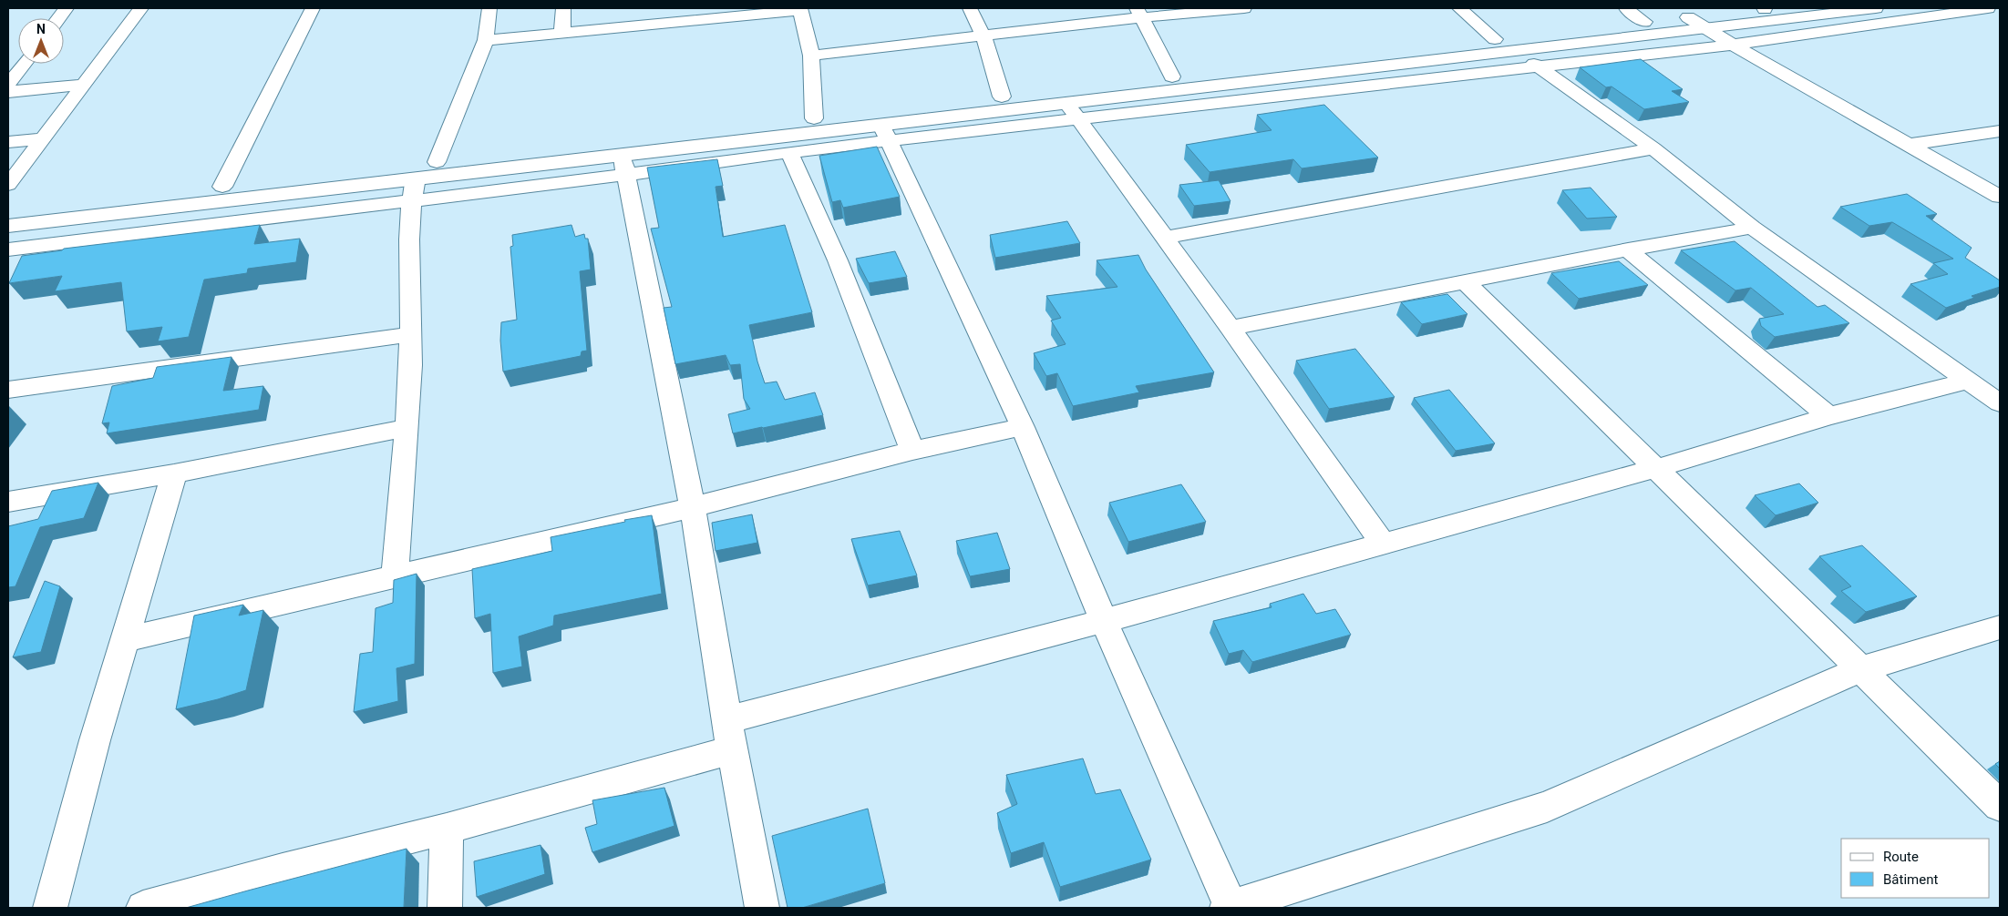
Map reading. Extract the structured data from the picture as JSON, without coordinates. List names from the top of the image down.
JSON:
{
  "legend": ["Route", "Bâtiment"],
  "north": "top"
}
